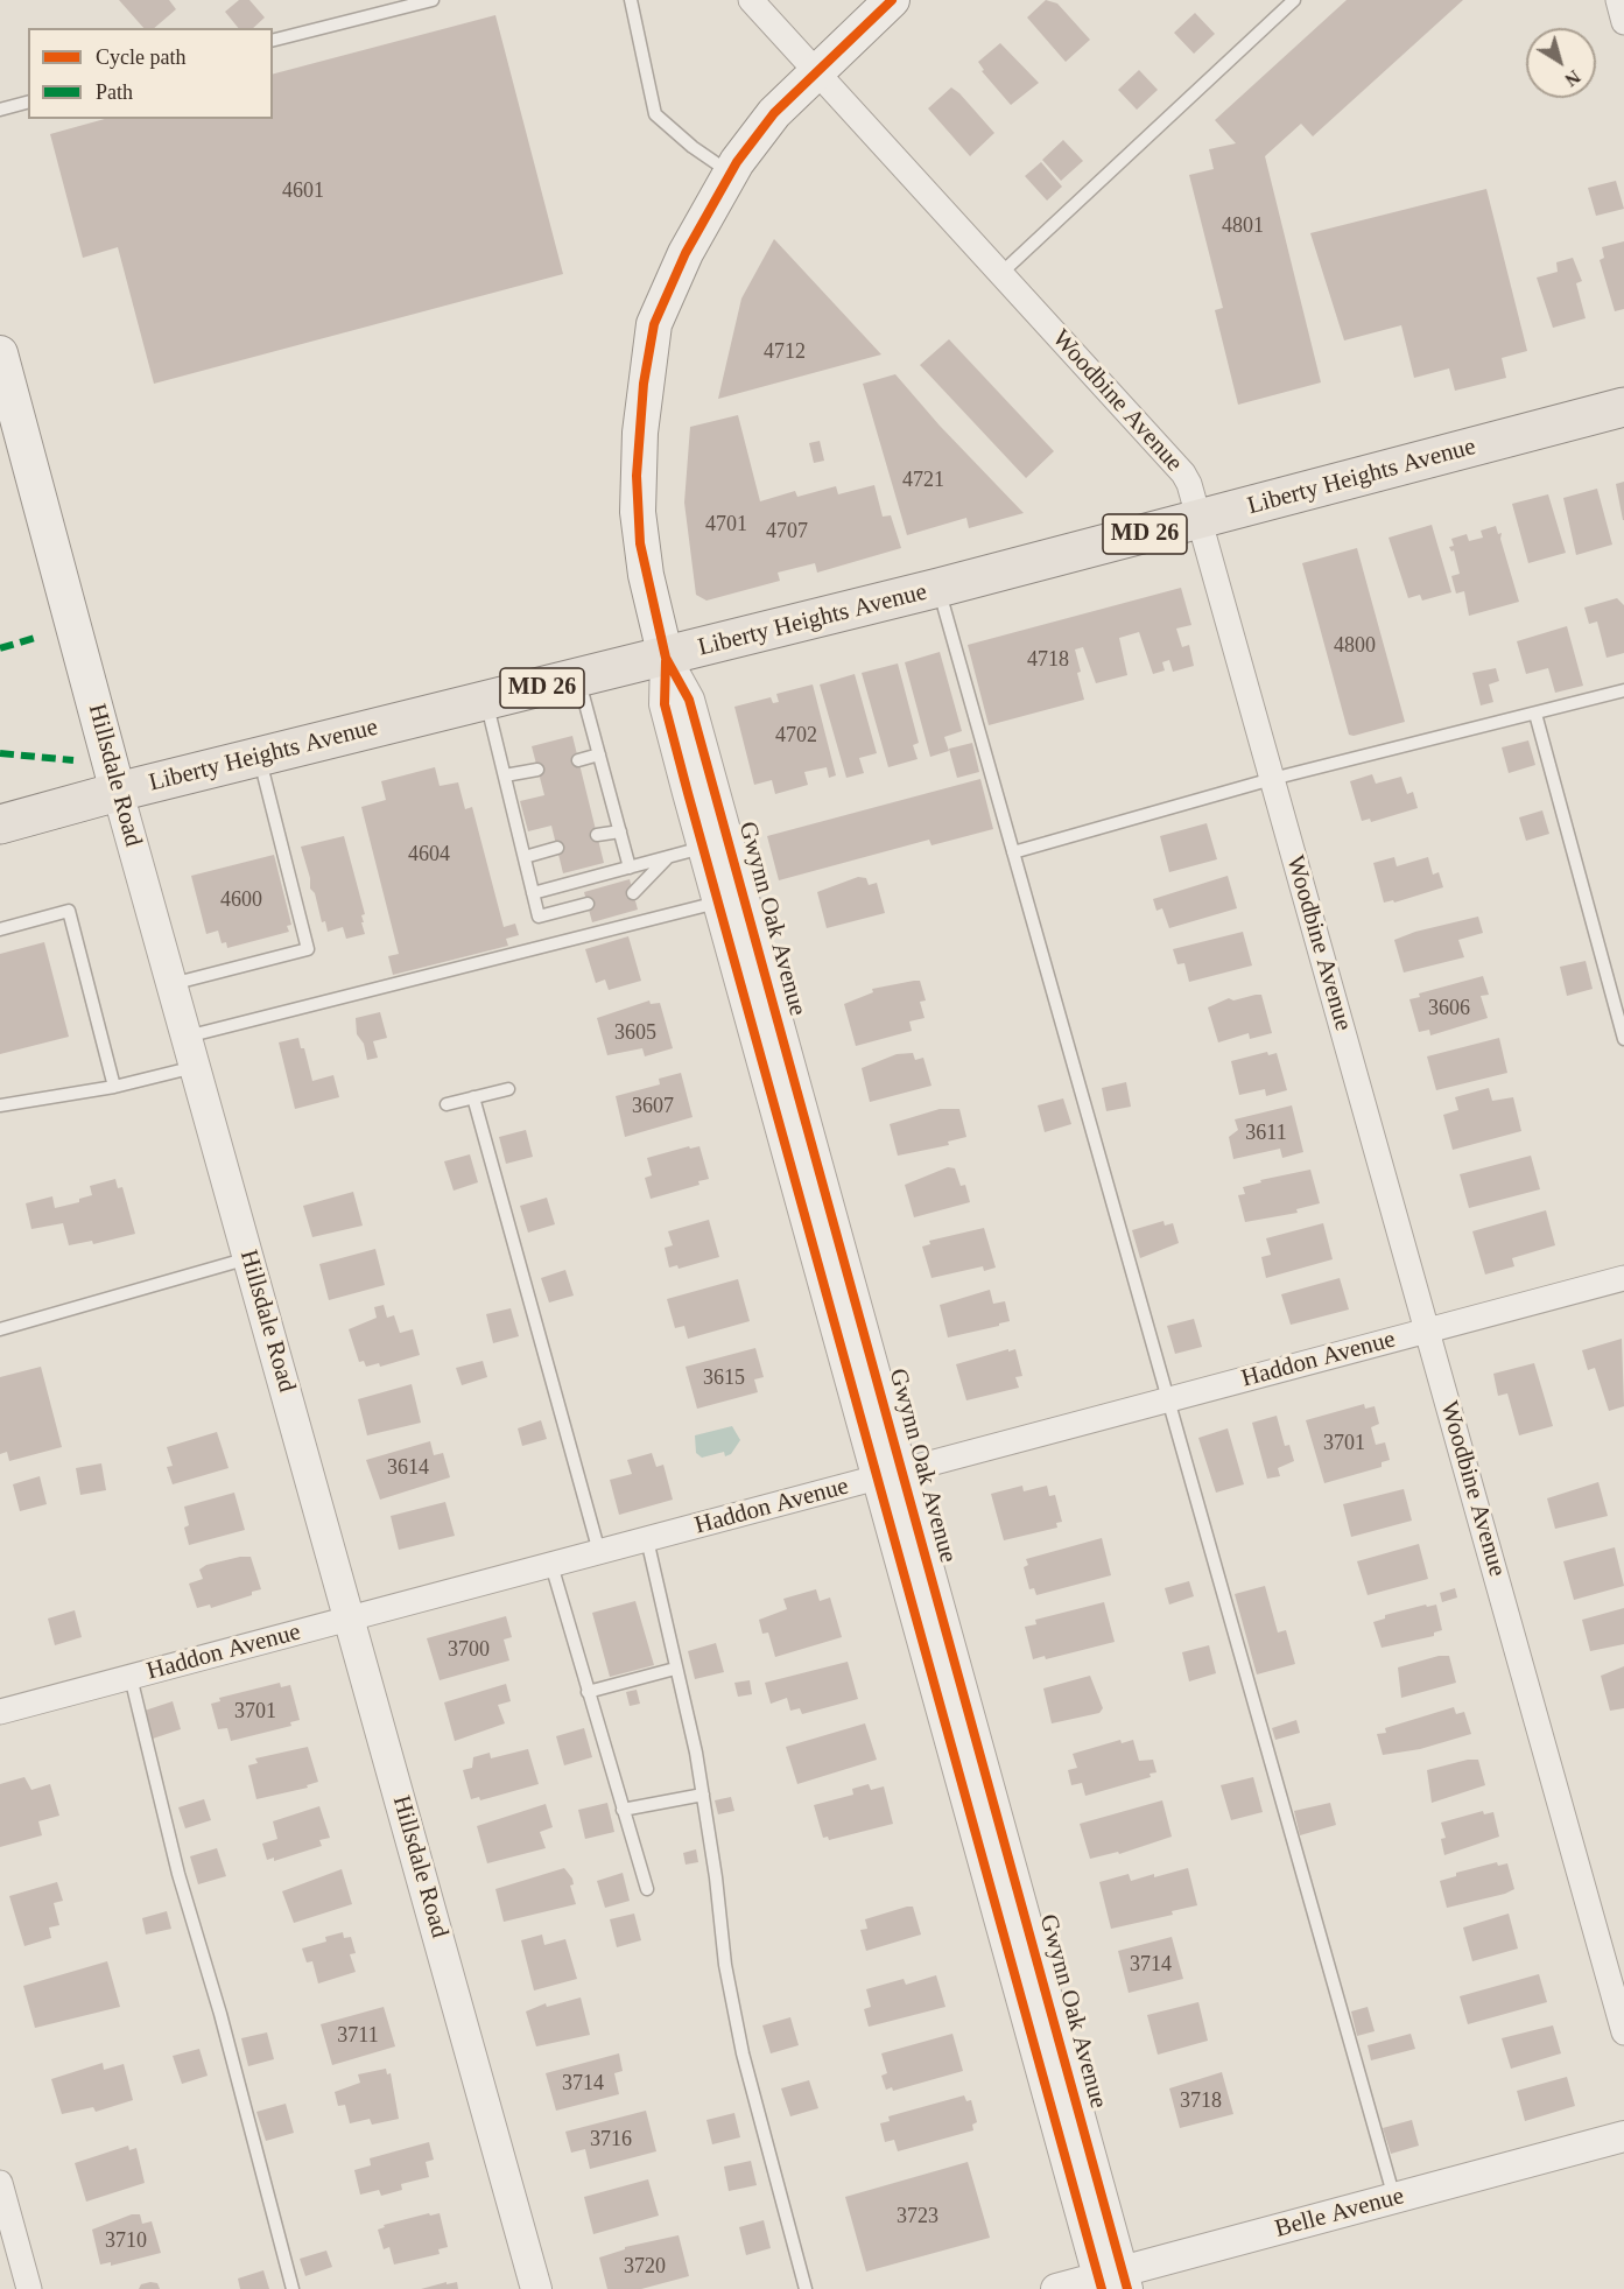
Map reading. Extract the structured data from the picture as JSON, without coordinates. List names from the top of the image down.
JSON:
{
  "streets": {
    "main road": [
      "Liberty Heights Avenue",
      "MD 26",
      "Hillsdale Road",
      "Gwynn Oak Avenue"
    ],
    "street": ["Woodbine Avenue", "Haddon Avenue", "Belle Avenue"]
  },
  "crossings": [
    ["Woodbine Avenue", "Liberty Heights Avenue"],
    ["Woodbine Avenue", "Gwynn Oak Avenue"],
    ["Woodbine Avenue", "Haddon Avenue"],
    ["Liberty Heights Avenue", "Hillsdale Road"],
    ["Liberty Heights Avenue", "Gwynn Oak Avenue"],
    ["Hillsdale Road", "Haddon Avenue"],
    ["Gwynn Oak Avenue", "Haddon Avenue"],
    ["Gwynn Oak Avenue", "Belle Avenue"]
  ],
  "house_numbers": [
    "4601",
    "4801",
    "4712",
    "4721",
    "4701",
    "4707",
    "4800",
    "4718",
    "4702",
    "4604",
    "4600",
    "3606",
    "3605",
    "3607",
    "3611",
    "3615",
    "3701",
    "3614",
    "3700",
    "3701",
    "3714",
    "3711",
    "3714",
    "3718",
    "3716",
    "3723",
    "3710",
    "3720"
  ],
  "legend": ["Cycle path", "Path"],
  "north": "bottom right"
}
